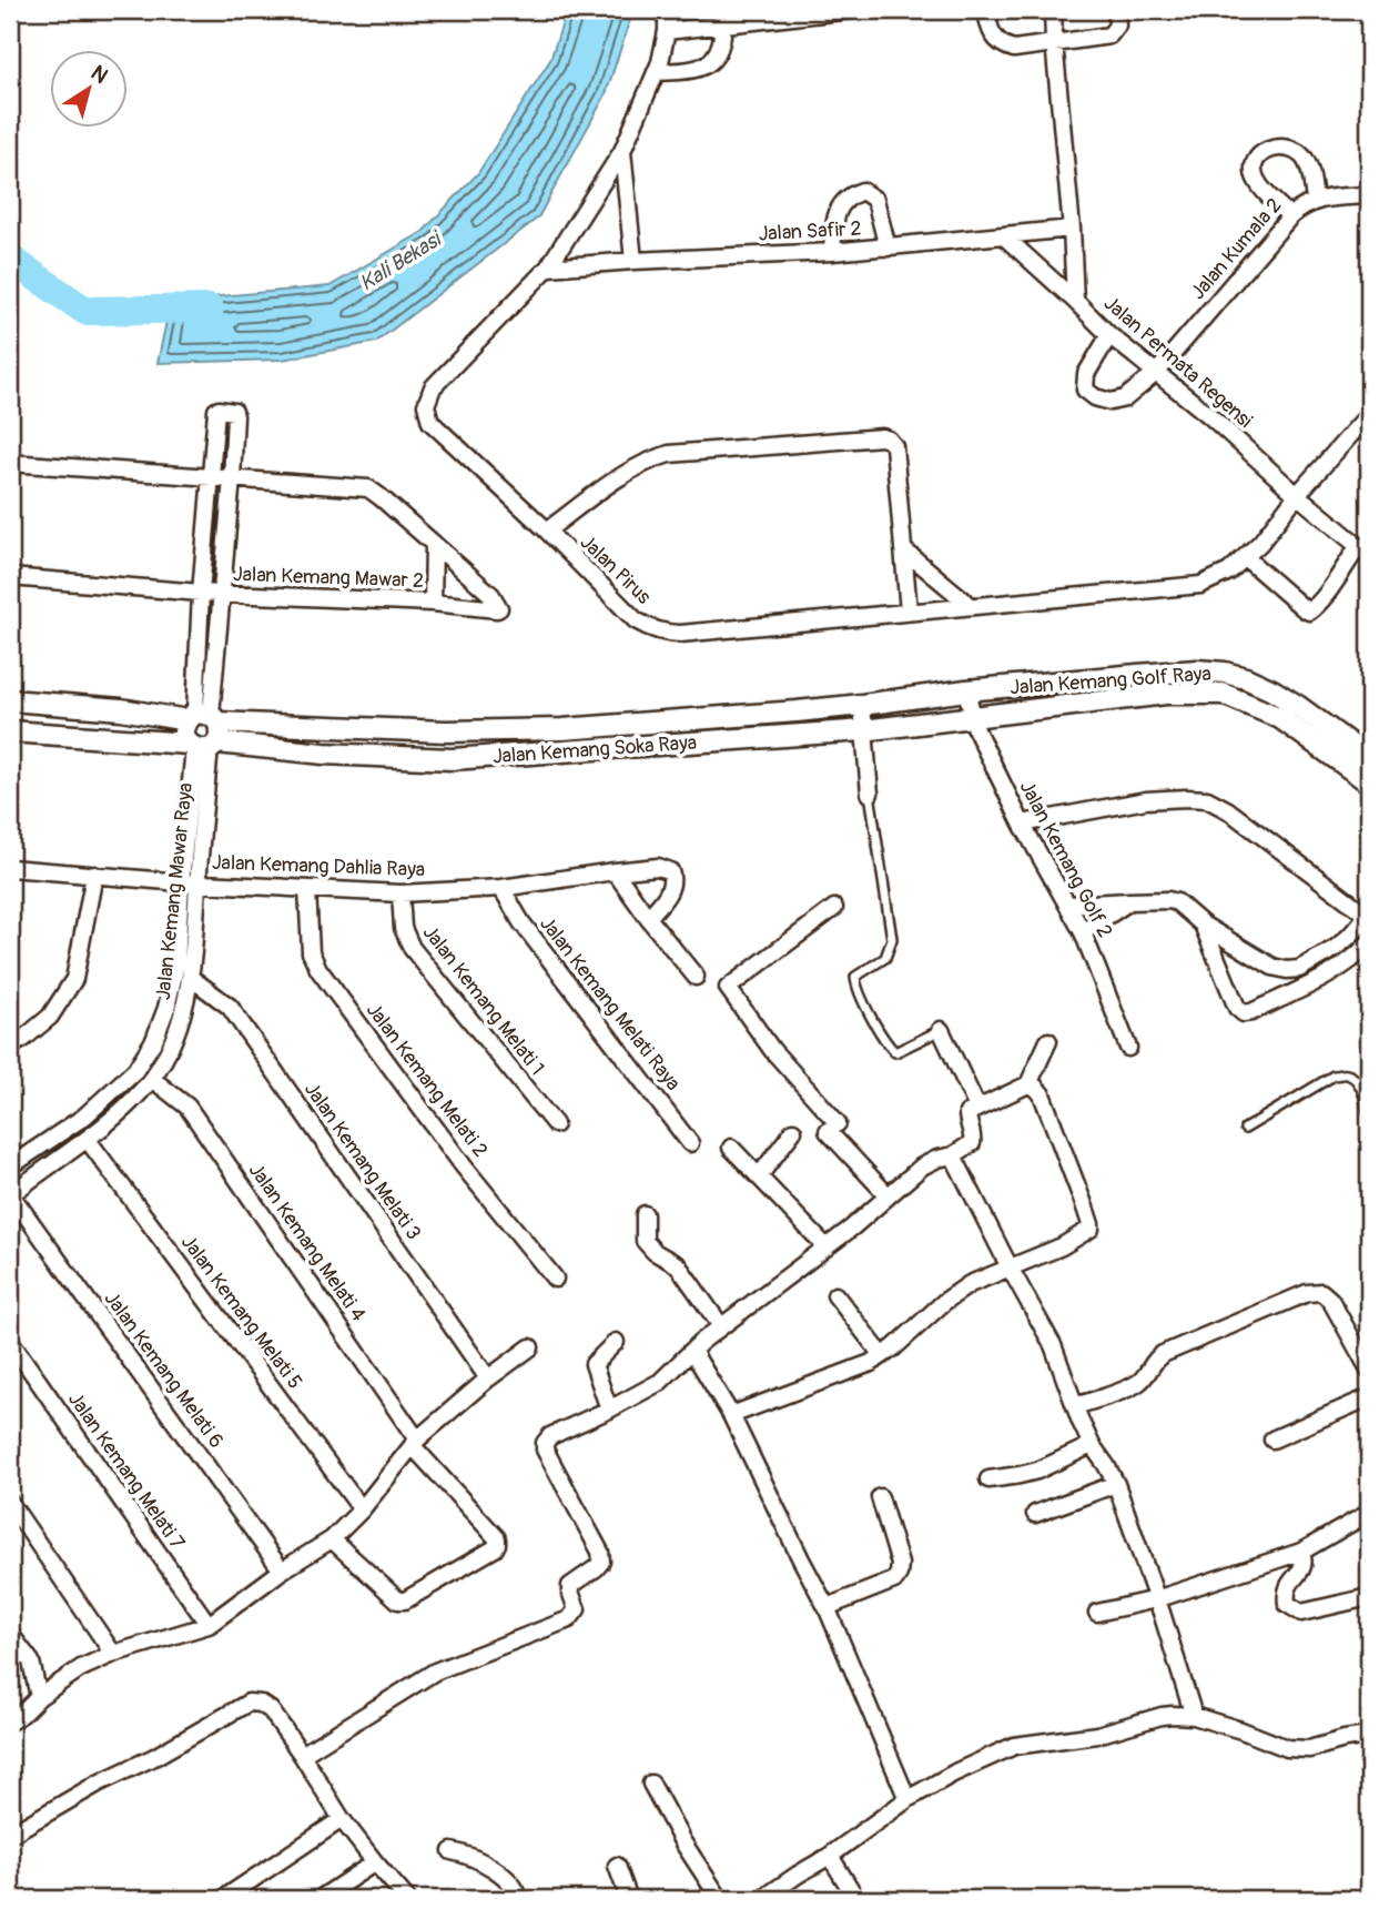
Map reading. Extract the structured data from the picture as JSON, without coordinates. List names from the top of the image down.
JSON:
{
  "streets": {
    "street": [
      "Jalan Safir 2",
      "Jalan Kumala 2",
      "Jalan Permata Regensi",
      "Jalan Pirus",
      "Jalan Kemang Mawar 2",
      "Jalan Kemang Golf Raya",
      "Jalan Kemang Soka Raya",
      "Jalan Kemang Golf 2",
      "Jalan Kemang Dahlia Raya",
      "Jalan Kemang Mawar Raya",
      "Jalan Kemang Melati 1",
      "Jalan Kemang Melati Raya",
      "Jalan Kemang Melati 2",
      "Jalan Kemang Melati 3",
      "Jalan Kemang Melati 4",
      "Jalan Kemang Melati 5",
      "Jalan Kemang Melati 6",
      "Jalan Kemang Melati 7"
    ]
  },
  "crossings": [
    ["Jalan Safir 2", "Jalan Permata Regensi"],
    ["Jalan Safir 2", "Jalan Pirus"],
    ["Jalan Kumala 2", "Jalan Permata Regensi"],
    ["Jalan Permata Regensi", "Jalan Pirus"],
    ["Jalan Kemang Mawar 2", "Jalan Kemang Mawar Raya"],
    ["Jalan Kemang Golf Raya", "Jalan Kemang Soka Raya"],
    ["Jalan Kemang Golf Raya", "Jalan Kemang Golf 2"],
    ["Jalan Kemang Soka Raya", "Jalan Kemang Golf 2"],
    ["Jalan Kemang Soka Raya", "Jalan Kemang Mawar Raya"],
    ["Jalan Kemang Dahlia Raya", "Jalan Kemang Mawar Raya"],
    ["Jalan Kemang Dahlia Raya", "Jalan Kemang Melati 1"],
    ["Jalan Kemang Dahlia Raya", "Jalan Kemang Melati Raya"],
    ["Jalan Kemang Dahlia Raya", "Jalan Kemang Melati 2"],
    ["Jalan Kemang Mawar Raya", "Jalan Kemang Melati 3"],
    ["Jalan Kemang Mawar Raya", "Jalan Kemang Melati 4"],
    ["Jalan Kemang Mawar Raya", "Jalan Kemang Melati 5"],
    ["Jalan Kemang Mawar Raya", "Jalan Kemang Melati 6"]
  ],
  "water": ["Kali Bekasi"],
  "north": "top right"
}
